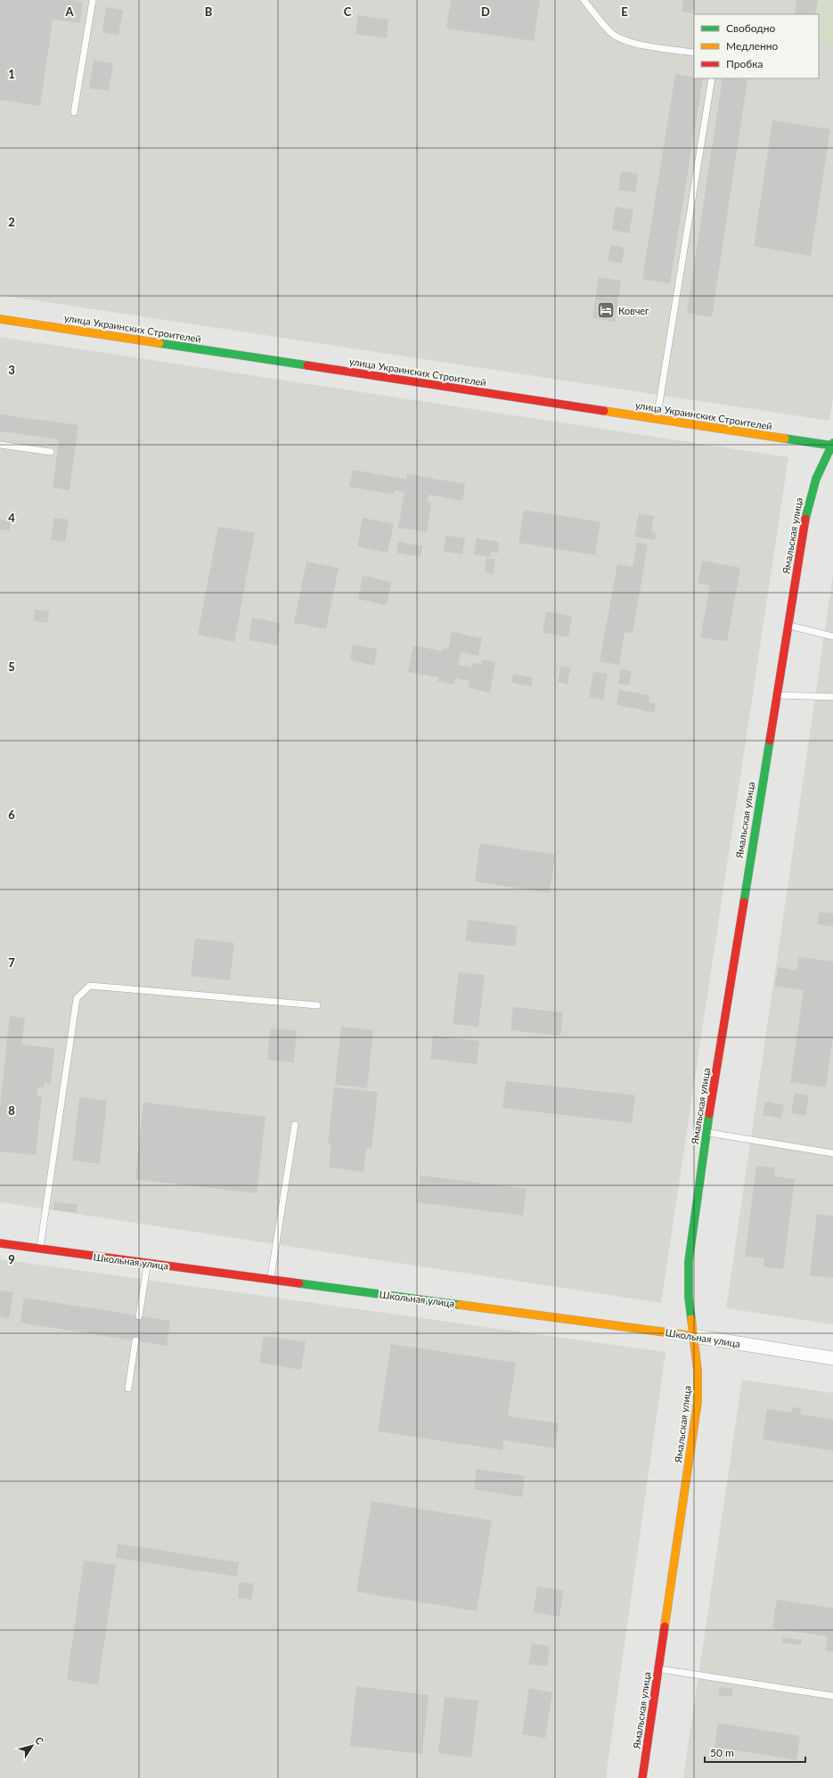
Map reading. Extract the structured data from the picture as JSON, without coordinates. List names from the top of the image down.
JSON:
{
  "streets": {
    "street": ["улица Украинских Строителей", "Ямальская улица", "Школьная улица"]
  },
  "crossings": [
    ["улица Украинских Строителей", "Ямальская улица"],
    ["Ямальская улица", "Школьная улица"]
  ],
  "places": {
    "hotel": ["Ковчег"]
  },
  "legend": ["Свободно", "Медленно", "Пробка"],
  "scale_bar": "50 m",
  "north": "top right",
  "grid": {
    "columns": [
      "A",
      "B",
      "C",
      "D",
      "E"
    ],
    "rows": [
      "1",
      "2",
      "3",
      "4",
      "5",
      "6",
      "7",
      "8",
      "9"
    ]
  }
}
